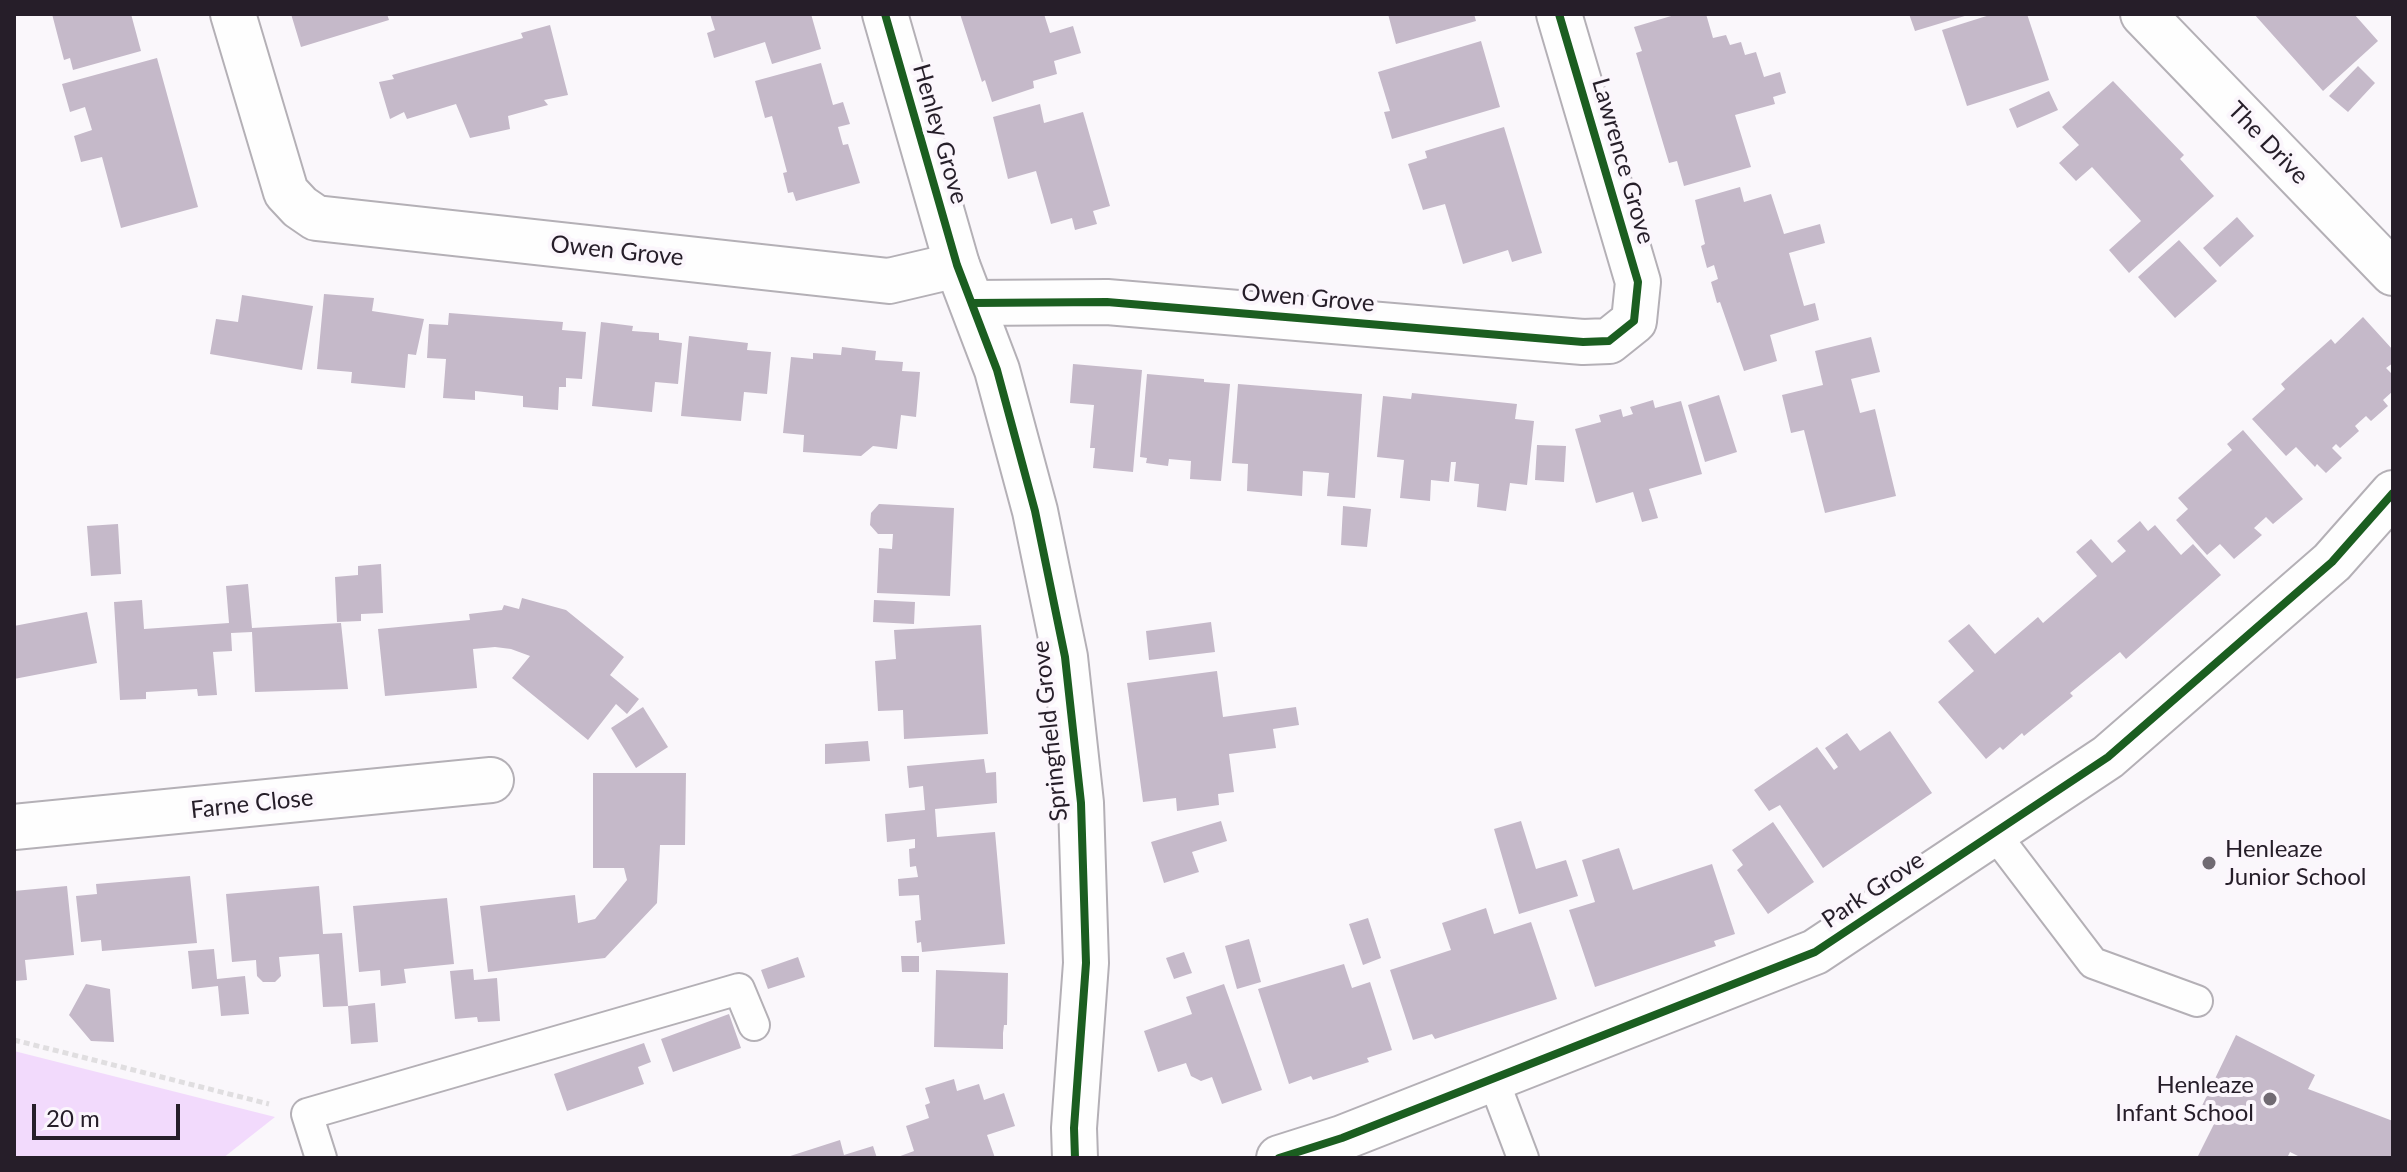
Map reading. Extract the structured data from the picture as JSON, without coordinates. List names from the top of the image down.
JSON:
{
  "streets": {
    "street": [
      "Henley Grove",
      "The Drive",
      "Lawrence Grove",
      "Owen Grove",
      "Springfield Grove",
      "Farne Close",
      "Park Grove"
    ]
  },
  "crossings": [
    ["Henley Grove", "Owen Grove"],
    ["Henley Grove", "Springfield Grove"],
    ["Lawrence Grove", "Owen Grove"],
    ["Owen Grove", "Springfield Grove"]
  ],
  "places": ["Henleaze Junior School", "Henleaze Infant School"],
  "scale_bar": "20 m"
}
